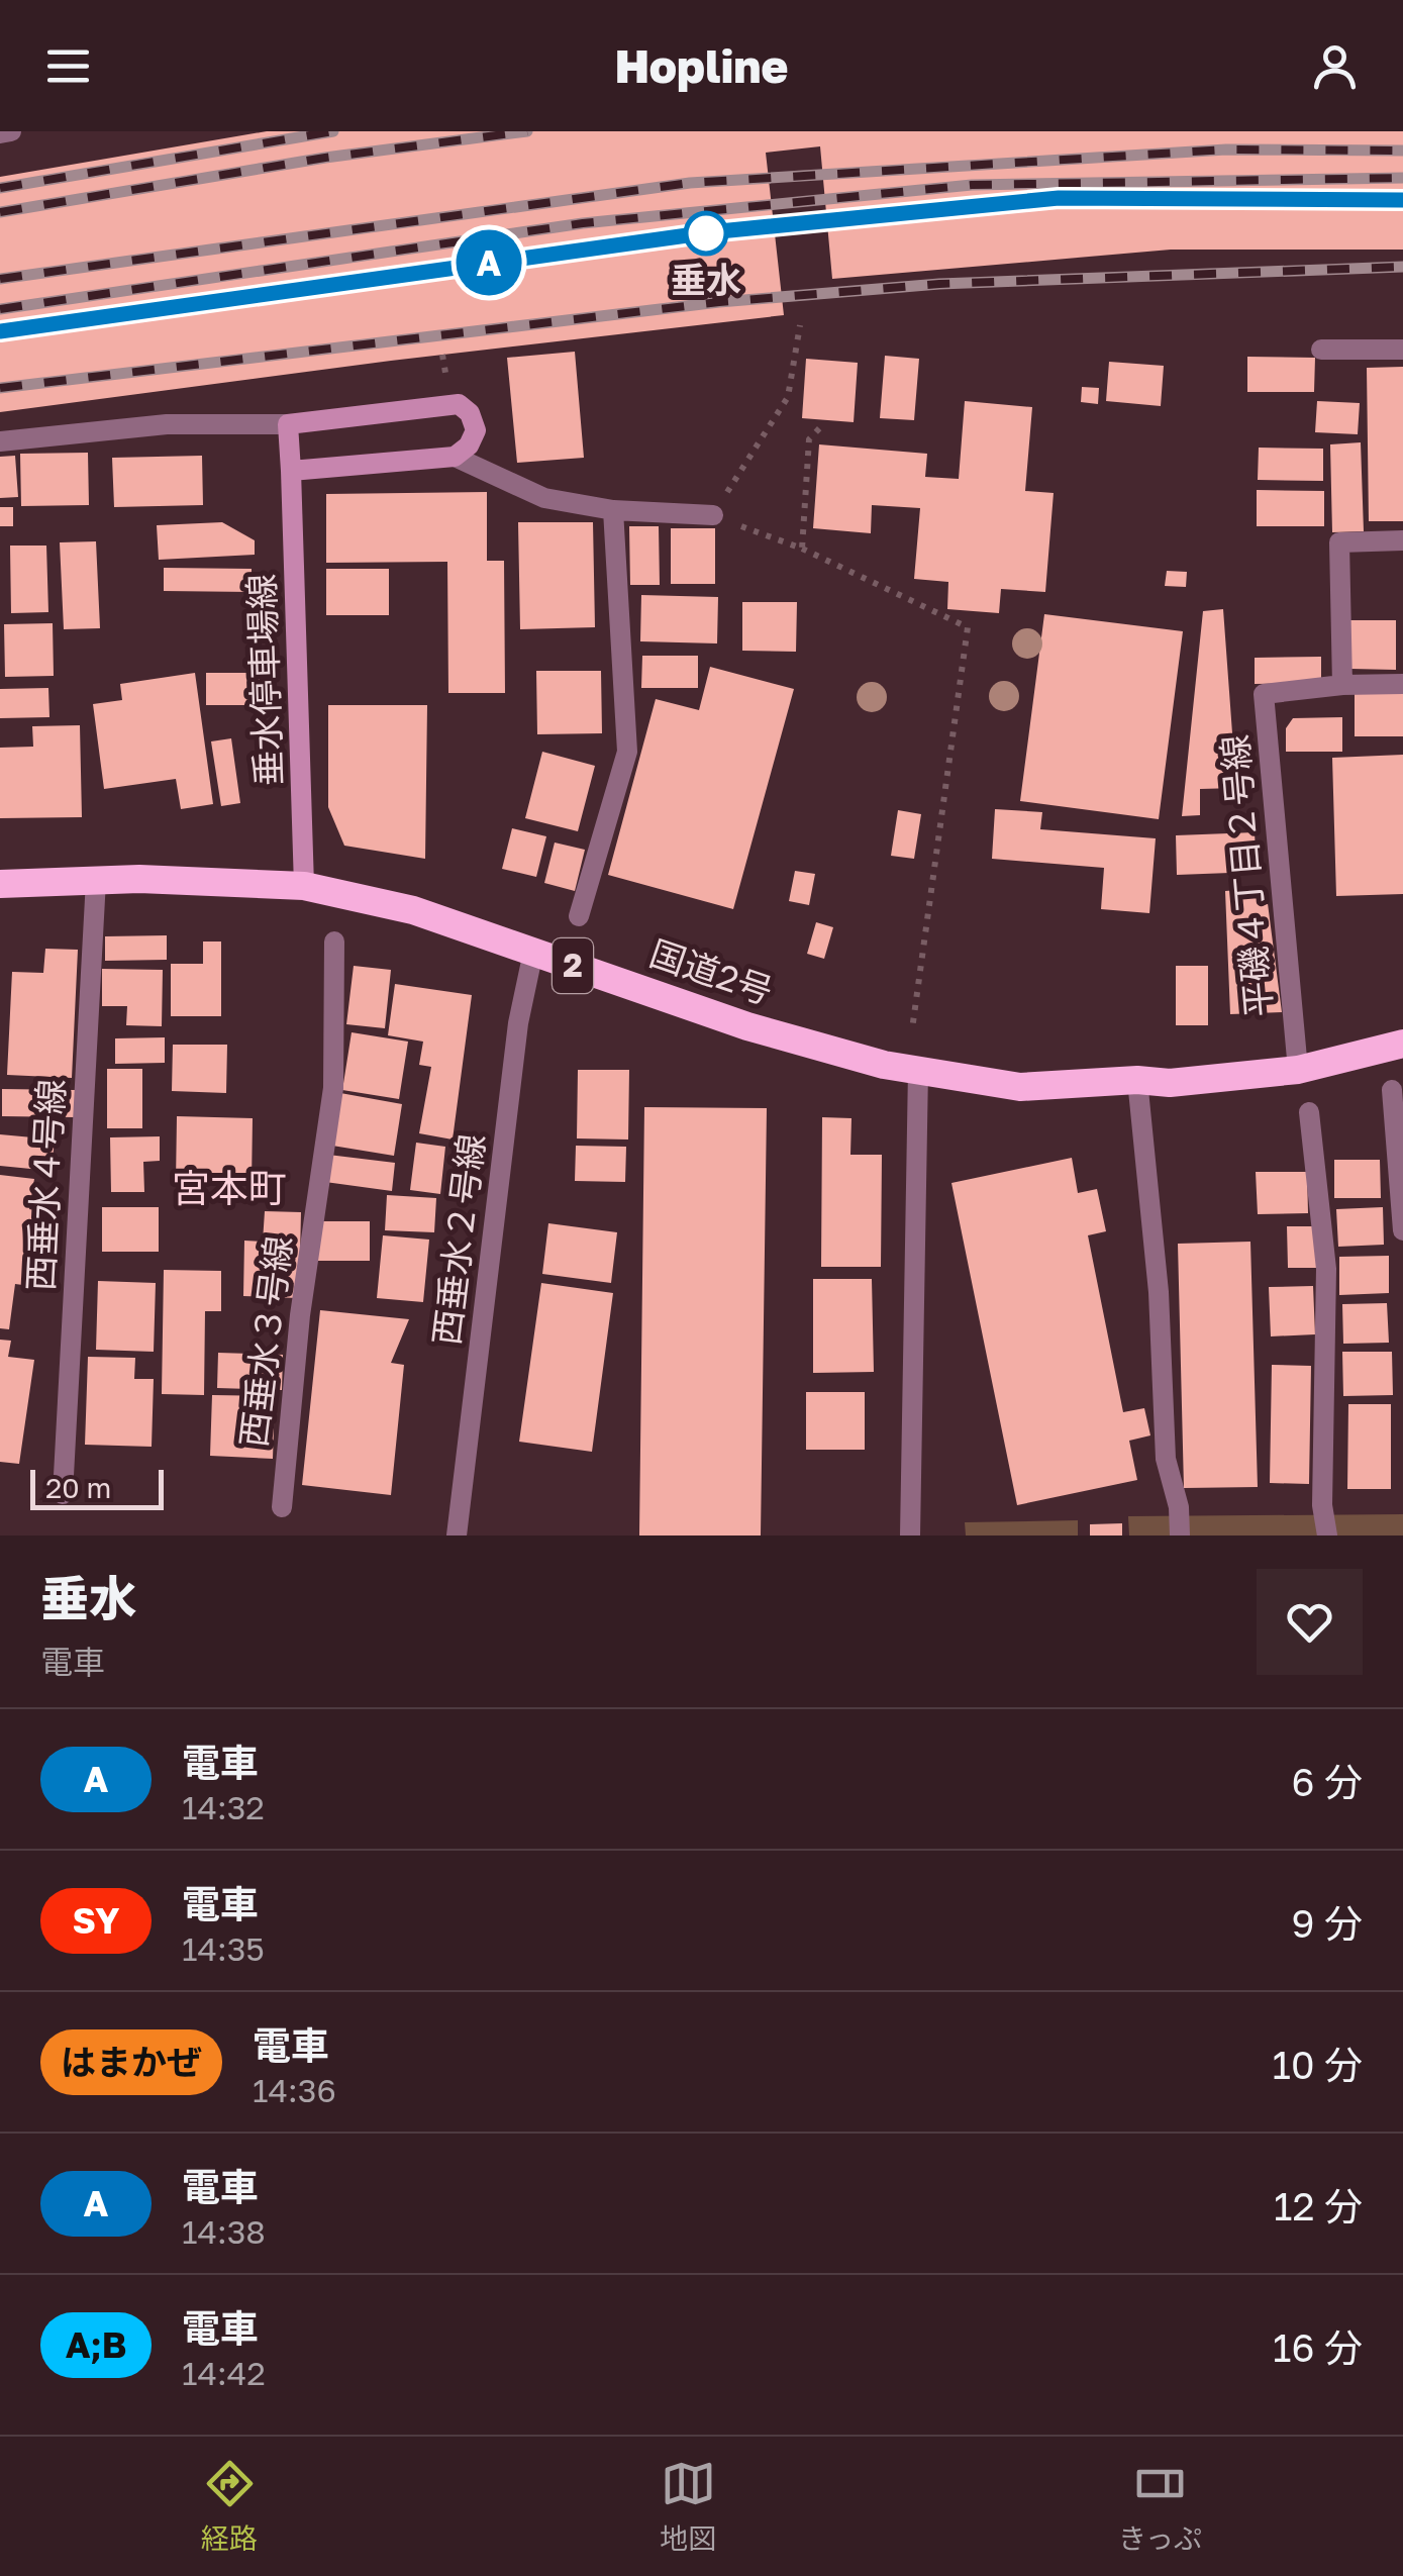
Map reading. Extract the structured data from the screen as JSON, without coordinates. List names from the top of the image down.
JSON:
{
  "streets": {
    "highway": ["2", "国道2号"],
    "main road": ["垂水停車場線"],
    "street": [
      "平磯４丁目２号線",
      "西垂水４号線",
      "西垂水２号線",
      "西垂水３号線"
    ]
  },
  "crossings": [
    ["垂水停車場線", "国道2号"],
    ["平磯４丁目２号線", "国道2号"],
    ["国道2号", "西垂水４号線"],
    ["国道2号", "西垂水２号線"]
  ],
  "districts": ["宮本町"],
  "places": ["垂水"],
  "scale_bar": "20 m",
  "page": {
    "header": "Hopline",
    "on_map": "A",
    "scale": "20 m",
    "heading": ["垂水", "電車"],
    "list": [
      {
        "mark": "A",
        "name": "電車",
        "note": "14:32",
        "value": "6 分"
      },
      {
        "mark": "SY",
        "name": "電車",
        "note": "14:35",
        "value": "9 分"
      },
      {
        "mark": "はまかぜ",
        "name": "電車",
        "note": "14:36",
        "value": "10 分"
      },
      {
        "mark": "A",
        "name": "電車",
        "note": "14:38",
        "value": "12 分"
      },
      {
        "mark": "A;B",
        "name": "電車",
        "note": "14:42",
        "value": "16 分"
      }
    ],
    "tabs": ["経路", "地図", "きっぷ"]
  }
}
